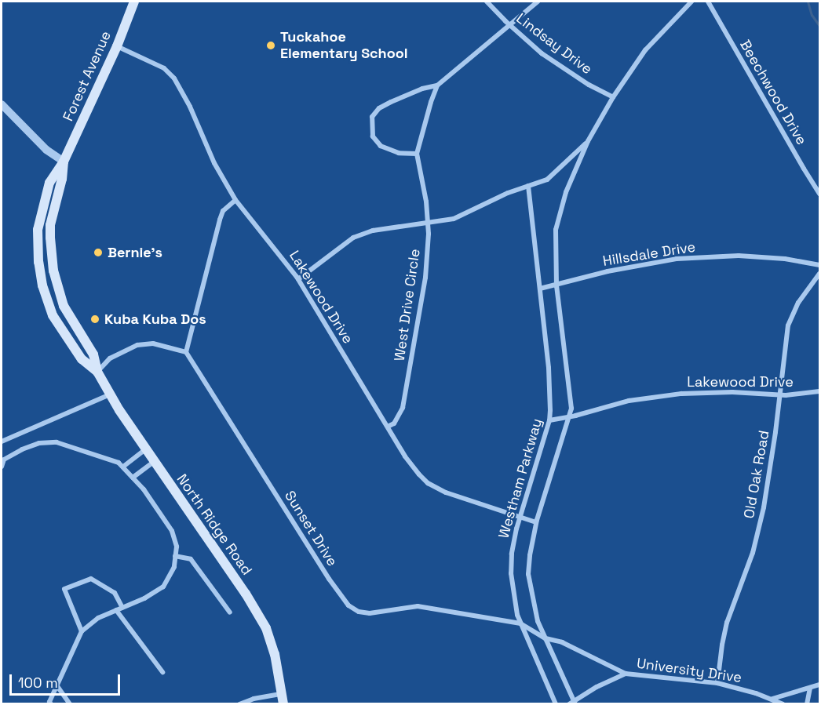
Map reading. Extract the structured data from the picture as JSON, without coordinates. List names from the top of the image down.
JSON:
{
  "streets": {
    "main road": ["Forest Avenue", "North Ridge Road"],
    "street": [
      "Lindsay Drive",
      "Beechwood Drive",
      "Hillsdale Drive",
      "Lakewood Drive",
      "West Drive Circle",
      "Old Oak Road",
      "Westham Parkway",
      "Sunset Drive",
      "University Drive"
    ]
  },
  "crossings": [
    ["Lindsay Drive", "Westham Parkway"],
    ["Forest Avenue", "Lakewood Drive"],
    ["Forest Avenue", "North Ridge Road"],
    ["Hillsdale Drive", "Westham Parkway"],
    ["Lakewood Drive", "West Drive Circle"],
    ["Lakewood Drive", "Old Oak Road"],
    ["Lakewood Drive", "Westham Parkway"],
    ["Old Oak Road", "University Drive"],
    ["Westham Parkway", "Sunset Drive"],
    ["Westham Parkway", "University Drive"],
    ["Sunset Drive", "University Drive"]
  ],
  "places": ["Tuckahoe Elementary School", "Bernie's", "Kuba Kuba Dos"],
  "scale_bar": "100 m"
}
